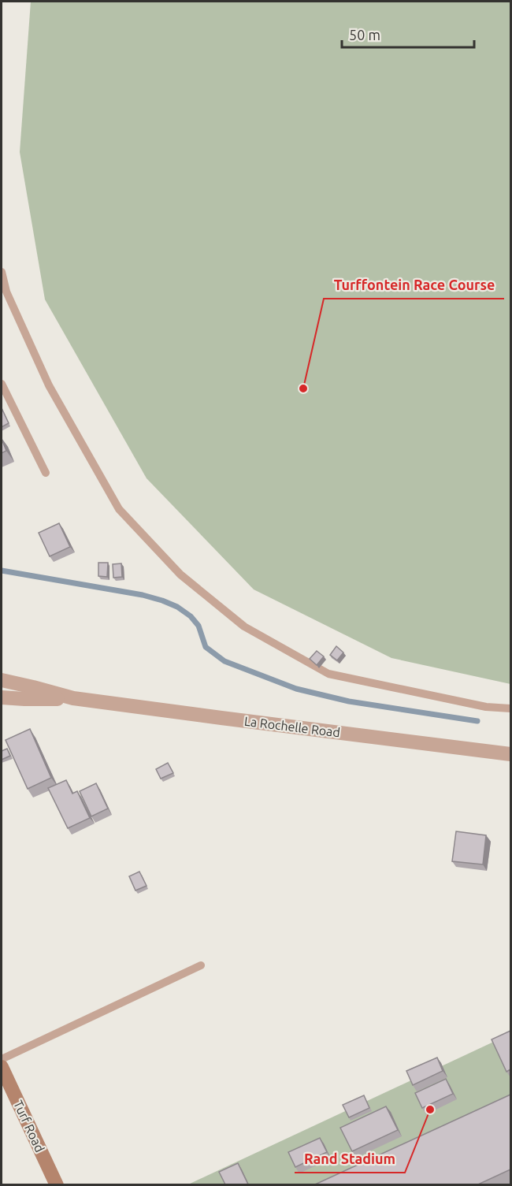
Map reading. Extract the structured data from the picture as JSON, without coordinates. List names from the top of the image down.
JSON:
{
  "streets": {
    "main road": ["Turf Road"],
    "street": ["La Rochelle Road"]
  },
  "places": ["Turffontein Race Course", "Rand Stadium"],
  "scale_bar": "50 m"
}
